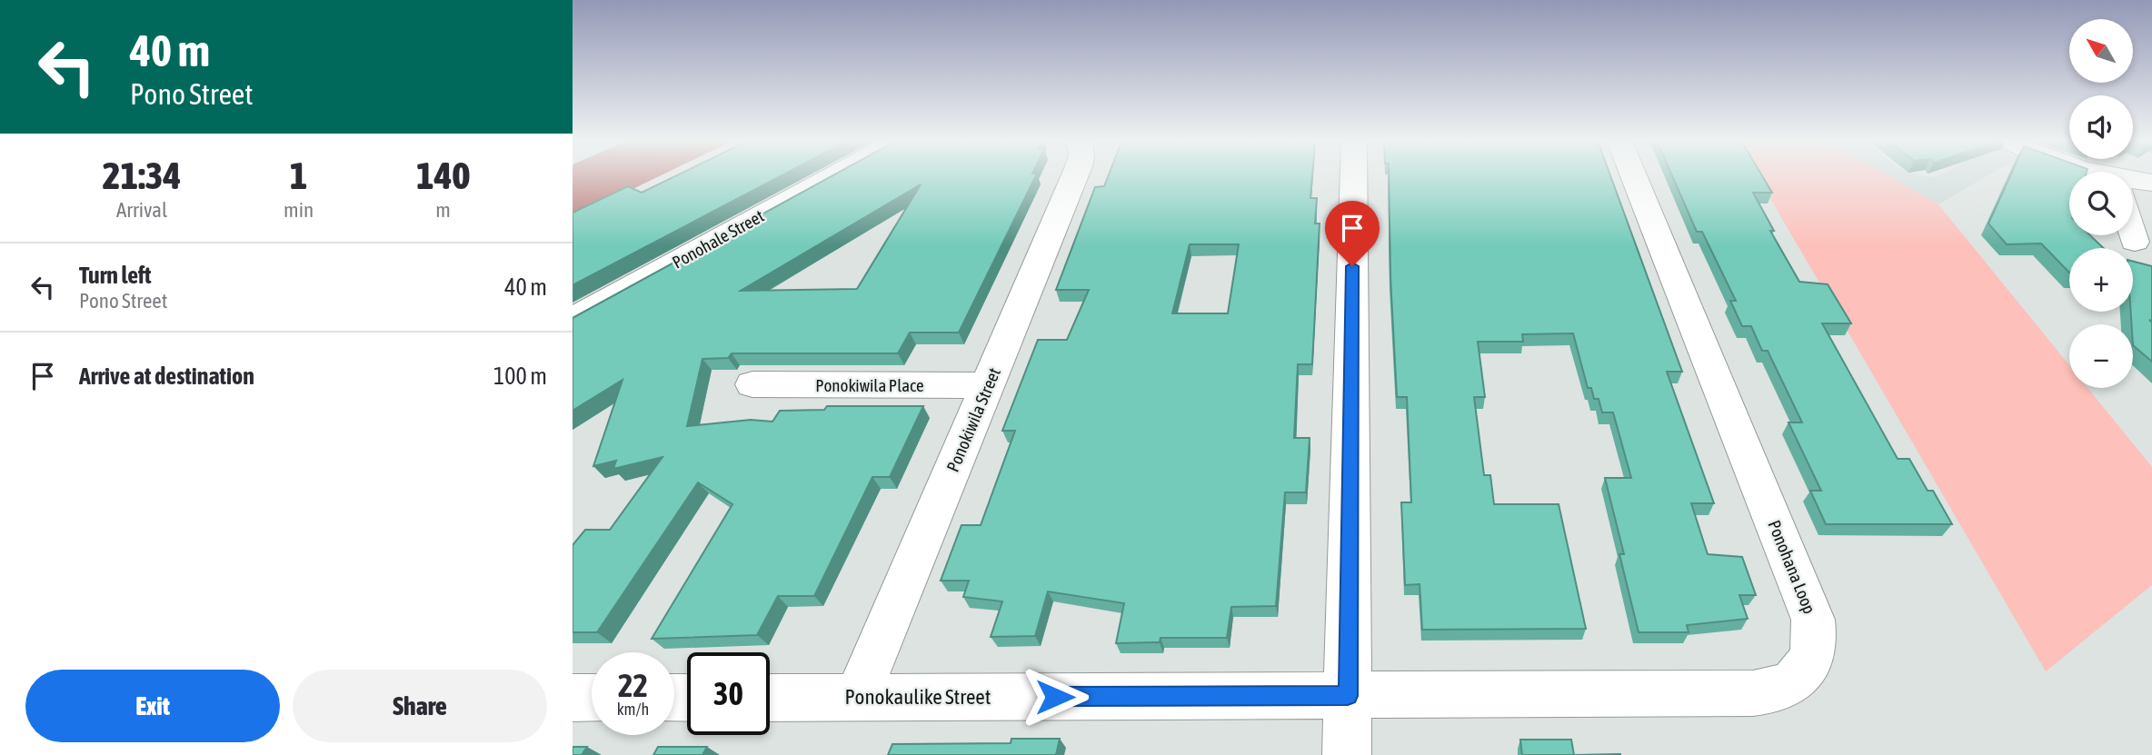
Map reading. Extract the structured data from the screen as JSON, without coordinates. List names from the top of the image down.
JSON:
{
  "streets": {
    "street": [
      "Ponohale Street",
      "Ponokiwila Place",
      "Ponokiwila Street",
      "Ponohana Loop",
      "Ponokaulike Street"
    ]
  },
  "crossings": [
    ["Ponokiwila Place", "Ponokiwila Street"],
    ["Ponokiwila Street", "Ponokaulike Street"],
    ["Ponohana Loop", "Ponokaulike Street"]
  ],
  "north": "top left",
  "page": {
    "turn": ["40 m", "Pono Street"],
    "map_buttons": ["+", "−"],
    "eta": [
      "21:34",
      "Arrival",
      "1",
      "min",
      "140",
      "m"
    ],
    "list": [
      {
        "name": "Turn left",
        "note": "Pono Street",
        "value": "40 m"
      },
      {
        "name": "Arrive at destination",
        "value": "100 m"
      }
    ],
    "speed": "22 km/h",
    "limit": "30",
    "buttons": ["Exit", "Share"]
  }
}
